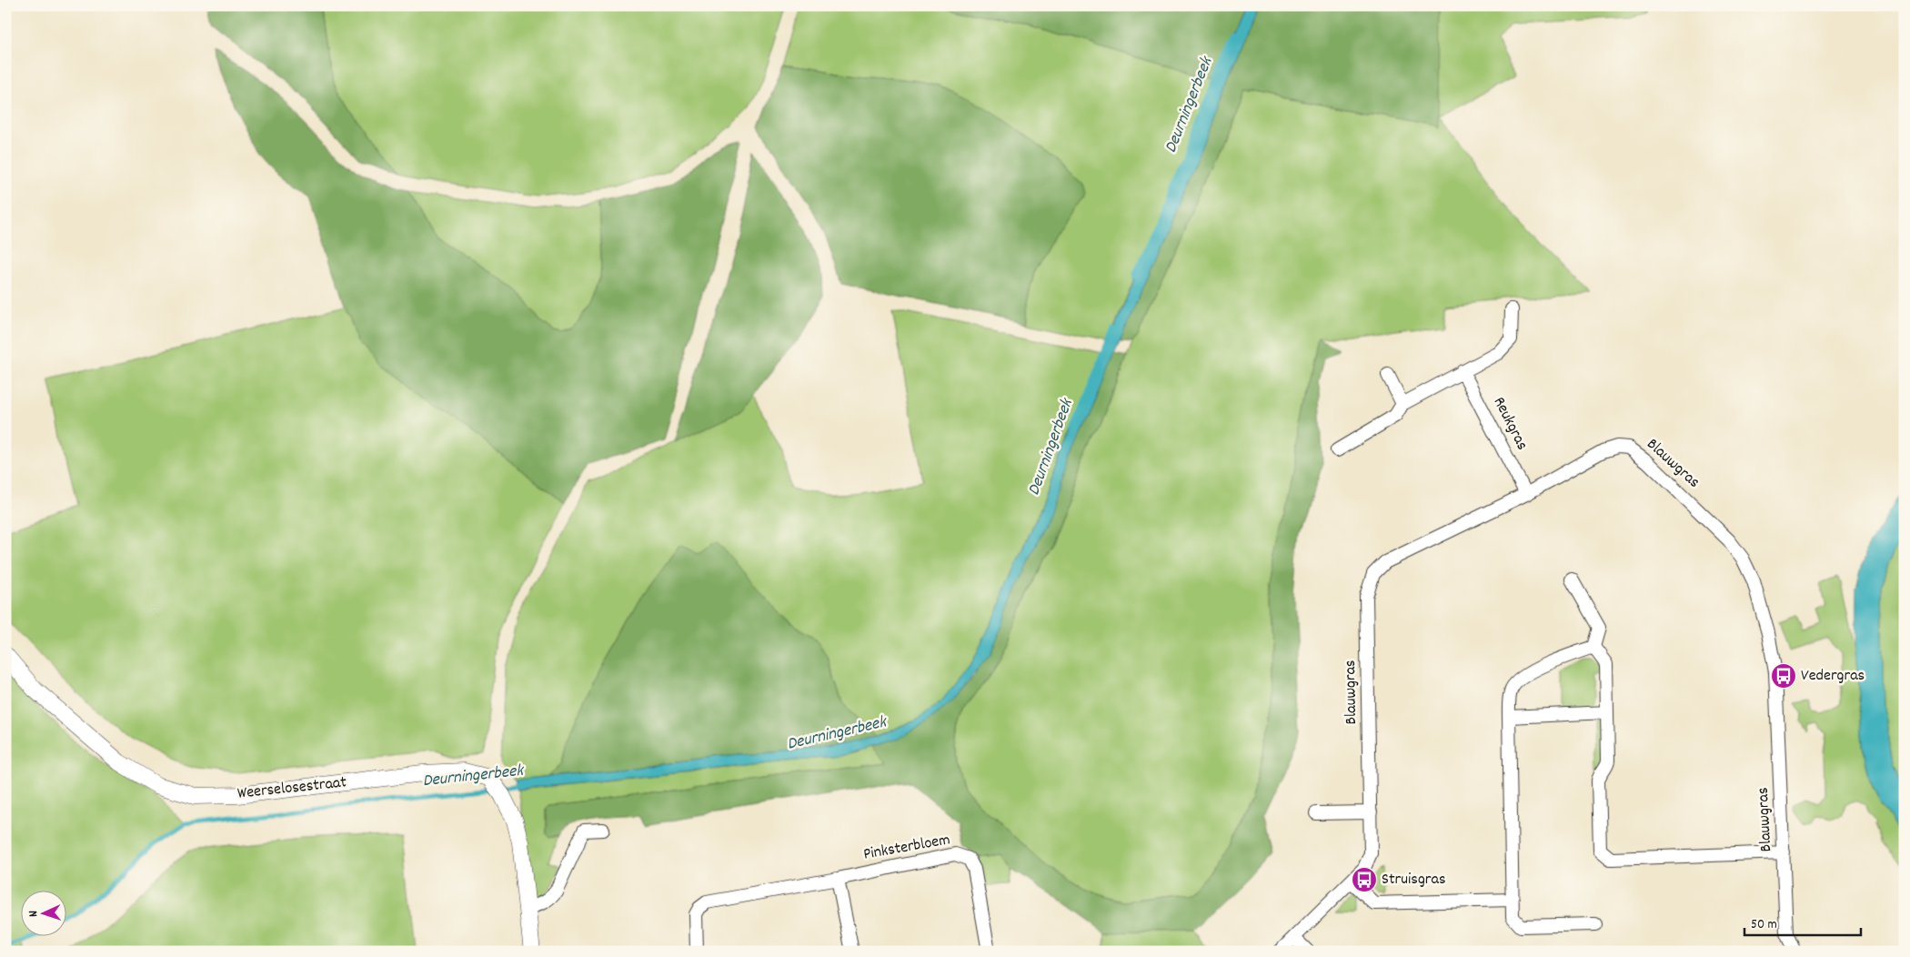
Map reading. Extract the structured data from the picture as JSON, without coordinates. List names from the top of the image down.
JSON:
{
  "streets": {
    "street": [
      "Reukgras",
      "Blauwgras",
      "Weerselosestraat",
      "Pinksterbloem"
    ]
  },
  "crossings": [
    ["Reukgras", "Blauwgras"]
  ],
  "water": ["Deurningerbeek"],
  "places": {
    "bus stop": ["Vedergras", "Struisgras"]
  },
  "scale_bar": "50 m",
  "north": "left"
}
